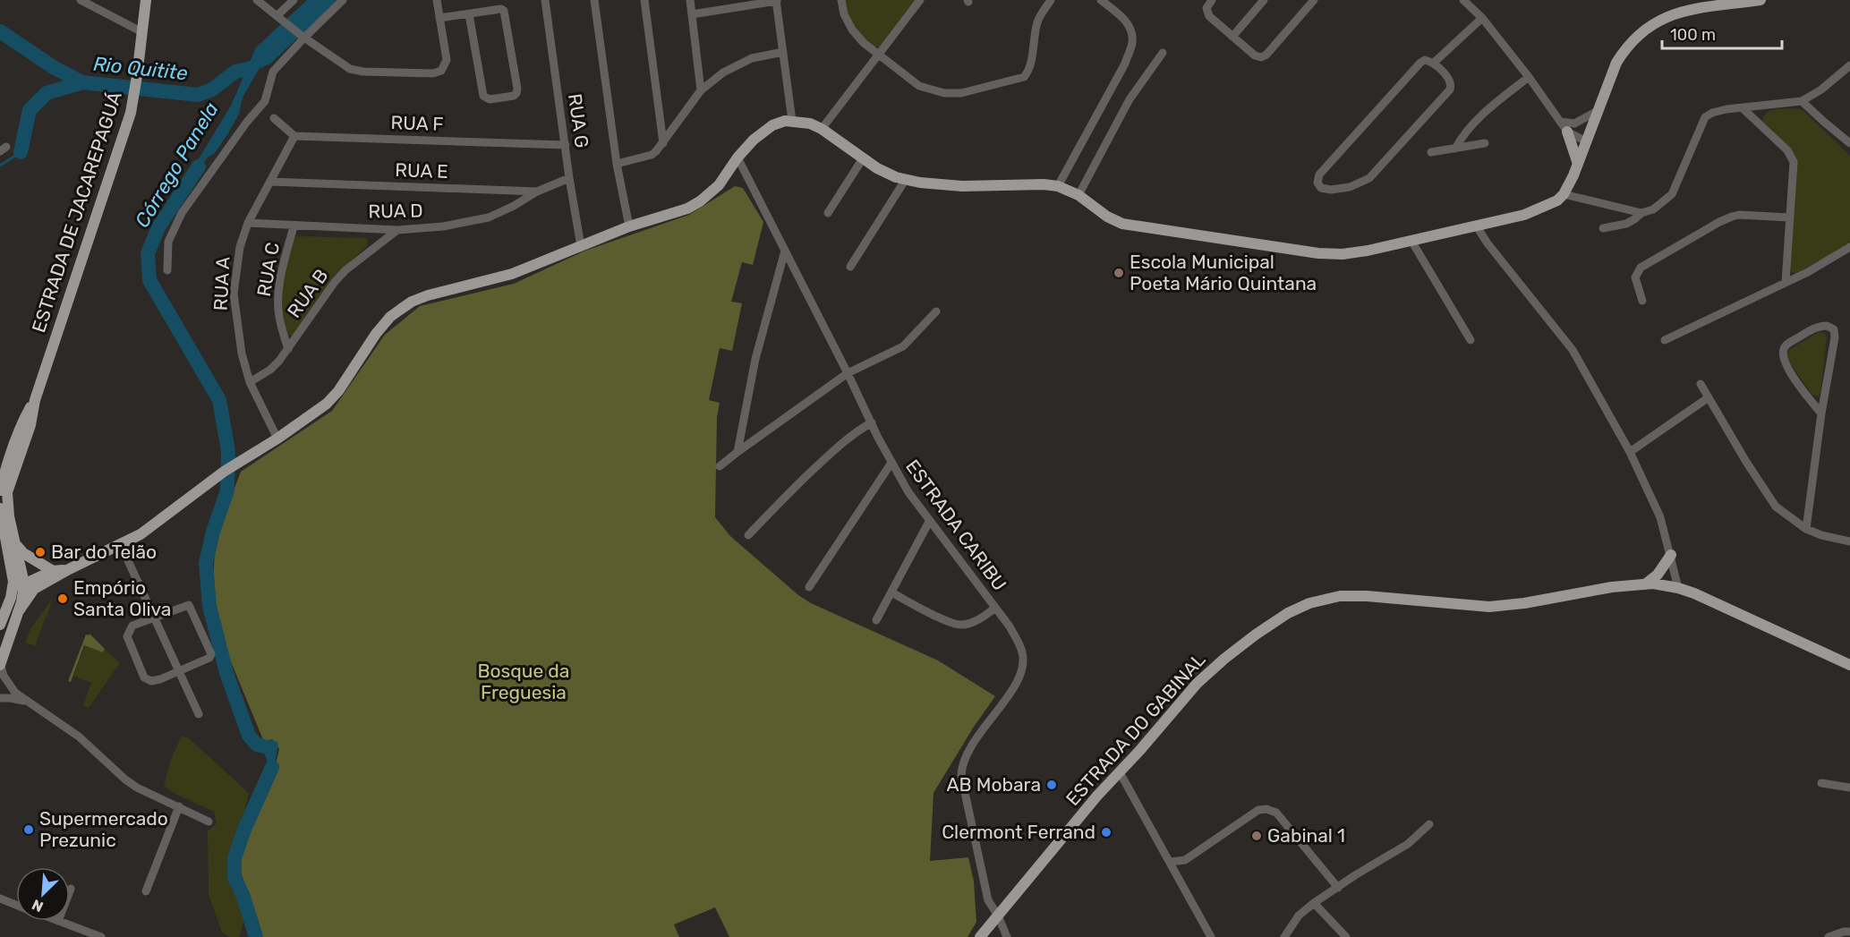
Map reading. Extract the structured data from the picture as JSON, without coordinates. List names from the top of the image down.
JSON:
{
  "streets": {
    "main road": ["ESTRADA DE JACAREPAGUÁ", "ESTRADA DO GABINAL"],
    "street": [
      "RUA G",
      "RUA F",
      "RUA E",
      "RUA D",
      "RUA C",
      "RUA A",
      "RUA B",
      "ESTRADA CARIBU"
    ]
  },
  "crossings": [
    ["RUA G", "RUA F"],
    ["RUA G", "RUA E"],
    ["RUA F", "RUA A"],
    ["RUA E", "RUA D"],
    ["RUA E", "RUA A"],
    ["RUA D", "RUA C"],
    ["RUA D", "RUA A"],
    ["RUA D", "RUA B"],
    ["RUA C", "RUA B"],
    ["RUA A", "RUA B"],
    ["ESTRADA CARIBU", "ESTRADA DO GABINAL"]
  ],
  "water": ["Rio Quitite", "Córrego Panela"],
  "parks": ["Bosque da Freguesia"],
  "places": [
    "Escola Municipal Poeta Mário Quintana",
    "Bar do Telão",
    "Empório Santa Oliva",
    "AB Mobara",
    "Supermercado Prezunic",
    "Clermont Ferrand",
    "Gabinal 1"
  ],
  "scale_bar": "100 m",
  "north": "bottom left"
}
